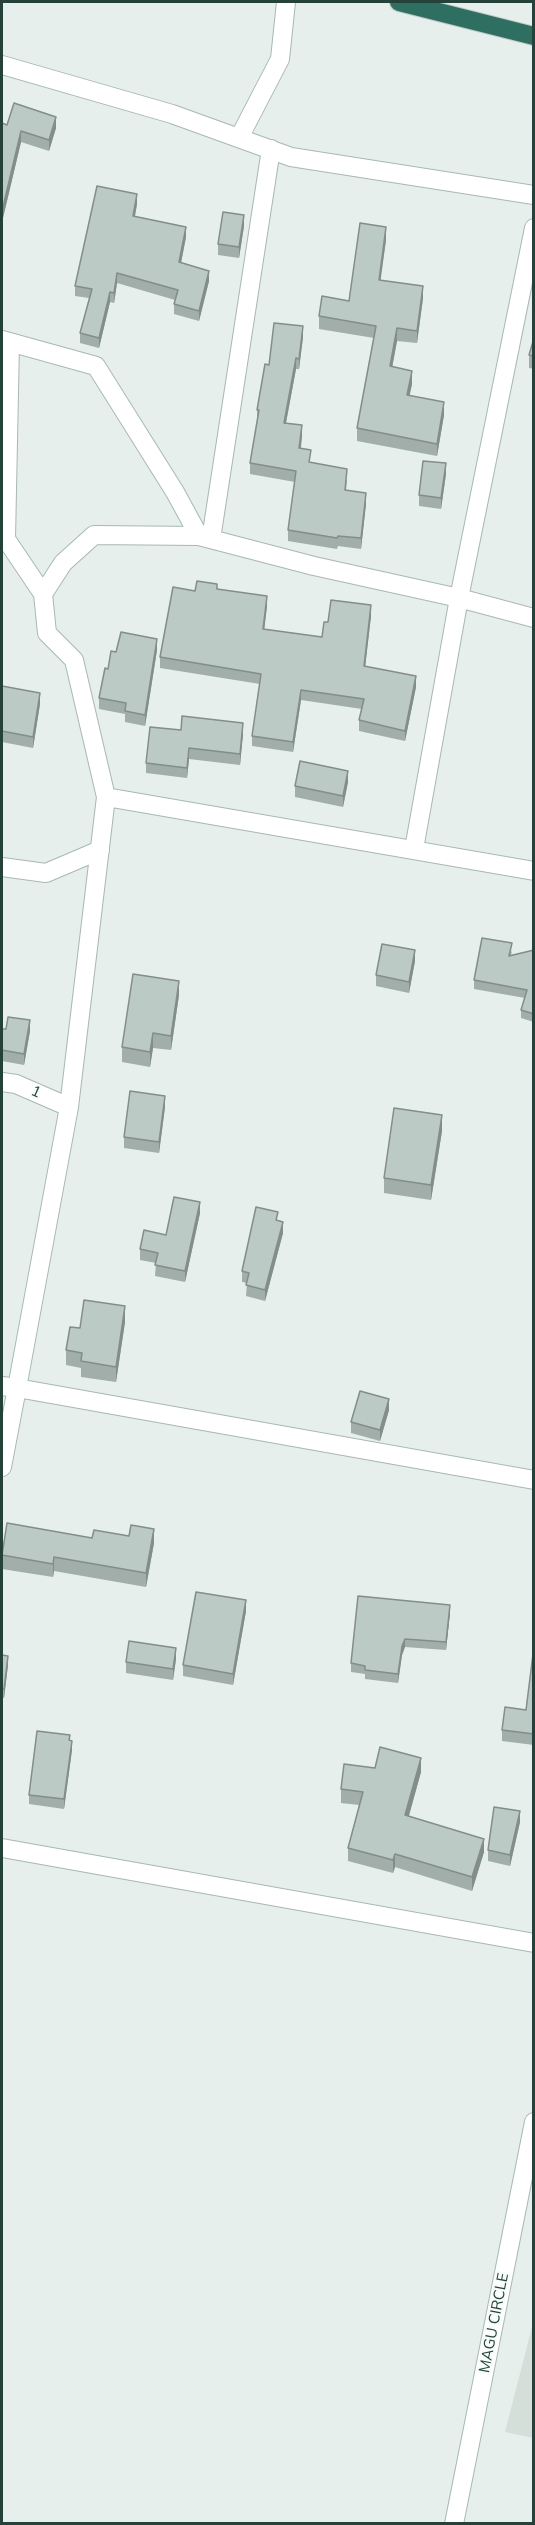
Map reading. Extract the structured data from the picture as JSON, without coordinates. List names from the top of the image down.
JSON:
{
  "streets": {
    "street": ["1", "MAGU CIRCLE"]
  }
}
